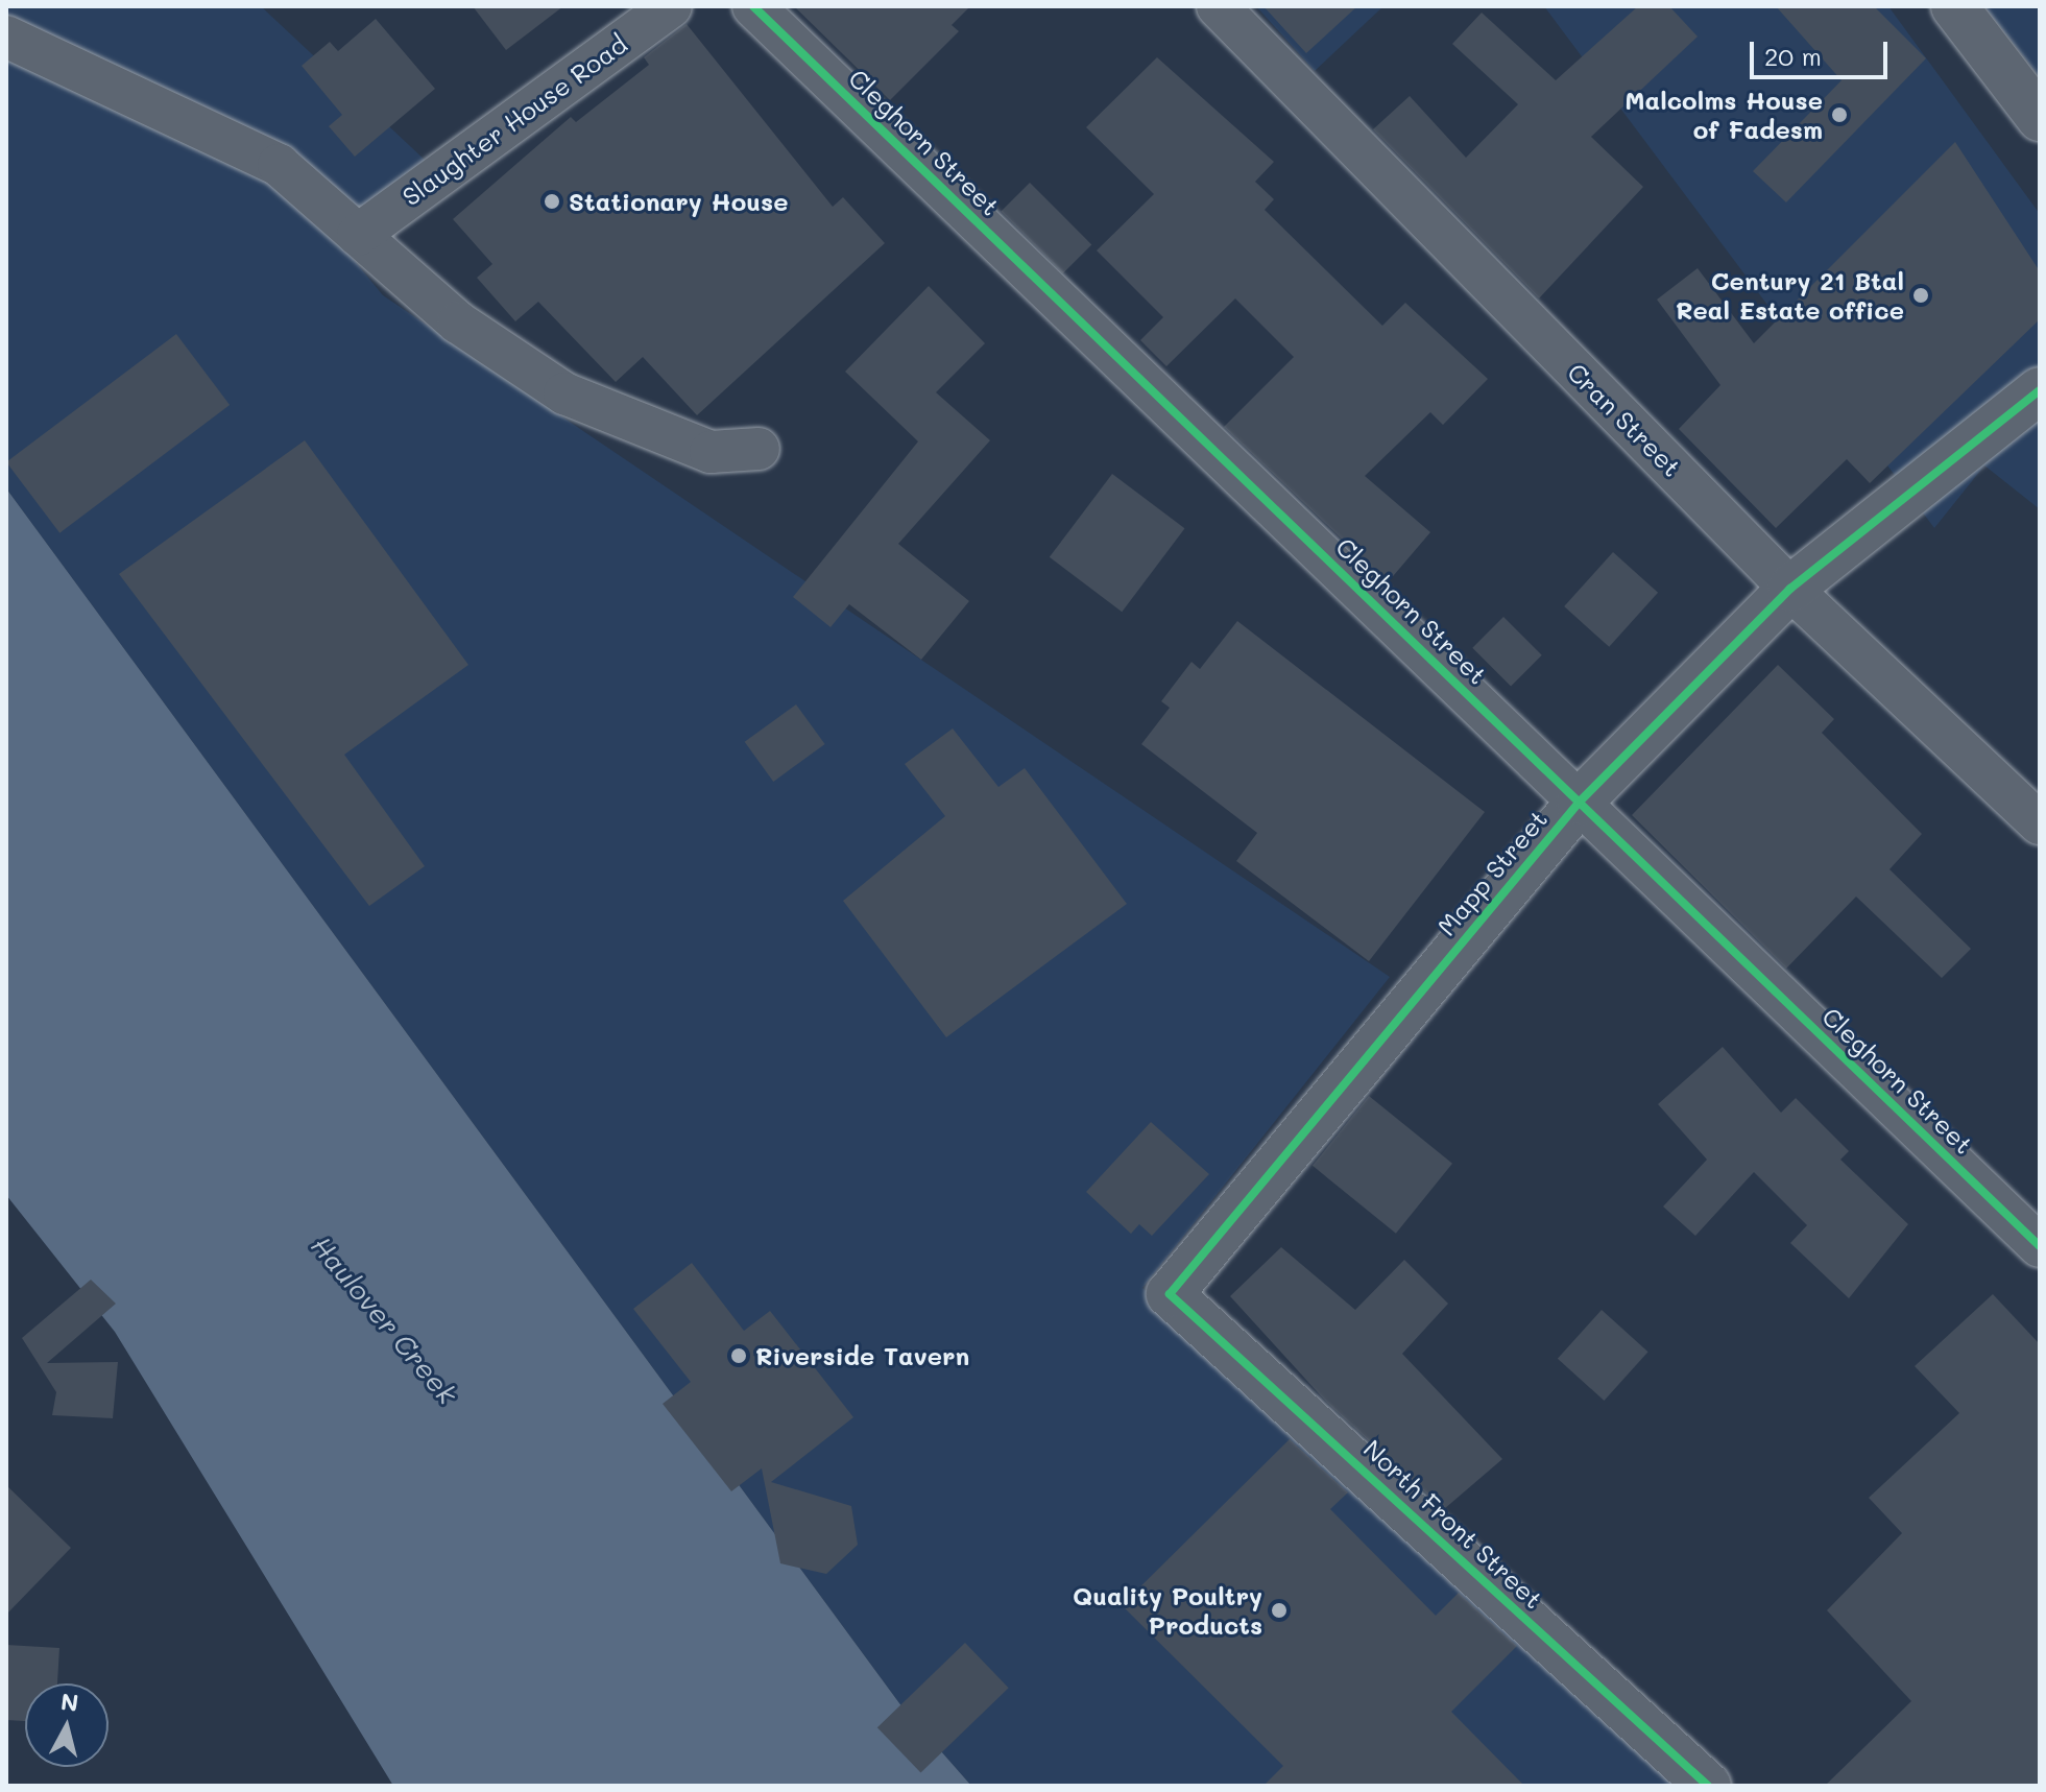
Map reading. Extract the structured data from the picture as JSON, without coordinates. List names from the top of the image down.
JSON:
{
  "streets": {
    "street": [
      "Slaughter House Road",
      "Cleghorn Street",
      "Cran Street",
      "Mapp Street",
      "North Front Street"
    ]
  },
  "crossings": [
    ["Cleghorn Street", "Mapp Street"],
    ["Cran Street", "Mapp Street"],
    ["Mapp Street", "North Front Street"]
  ],
  "water": ["Haulover Creek"],
  "places": [
    "Malcolms House of Fadesm",
    "Stationary House",
    "Century 21 Btal Real Estate office",
    "Riverside Tavern",
    "Quality Poultry Products"
  ],
  "scale_bar": "20 m",
  "north": "top"
}
